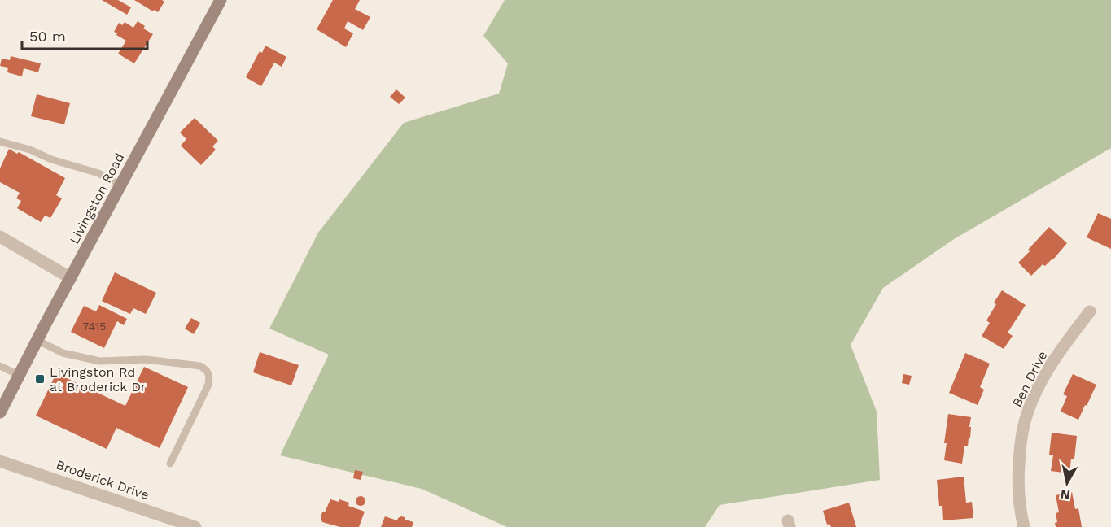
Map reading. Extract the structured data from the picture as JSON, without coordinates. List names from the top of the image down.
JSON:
{
  "streets": {
    "main road": ["Livingston Road"],
    "street": ["Ben Drive", "Broderick Drive"]
  },
  "places": {
    "transit": ["Livingston Rd at Broderick Dr"]
  },
  "house_numbers": ["7415"],
  "scale_bar": "50 m",
  "north": "bottom"
}
